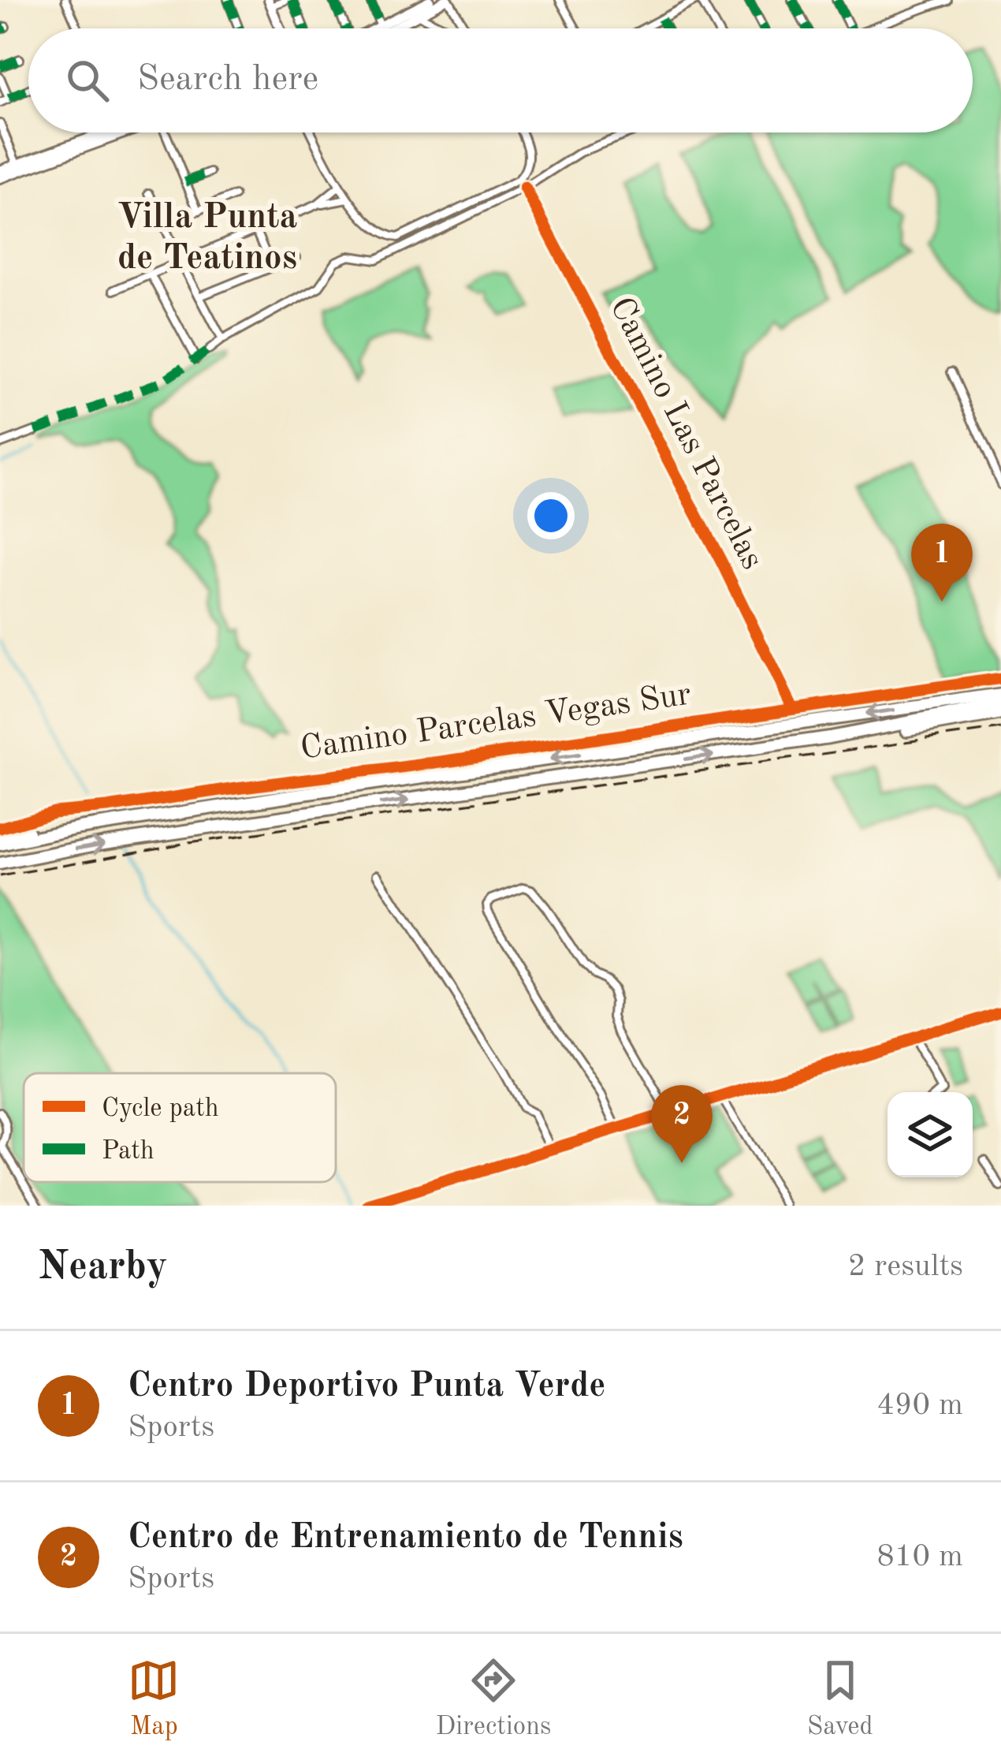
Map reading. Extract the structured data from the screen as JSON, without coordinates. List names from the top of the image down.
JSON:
{
  "streets": {
    "street": ["Camino Las Parcelas", "Camino Parcelas Vegas Sur"]
  },
  "crossings": [
    ["Camino Las Parcelas", "Camino Parcelas Vegas Sur"]
  ],
  "districts": ["Villa Punta de Teatinos"],
  "legend": ["Cycle path", "Path"],
  "page": {
    "search": "Search here",
    "pins": ["1", "2"],
    "heading": ["Nearby", "2 results"],
    "list": [
      {
        "mark": "1",
        "name": "Centro Deportivo Punta Verde",
        "note": "Sports",
        "value": "490 m"
      },
      {
        "mark": "2",
        "name": "Centro de Entrenamiento de Tennis",
        "note": "Sports",
        "value": "810 m"
      }
    ],
    "nav": ["Map", "Directions", "Saved"]
  }
}
